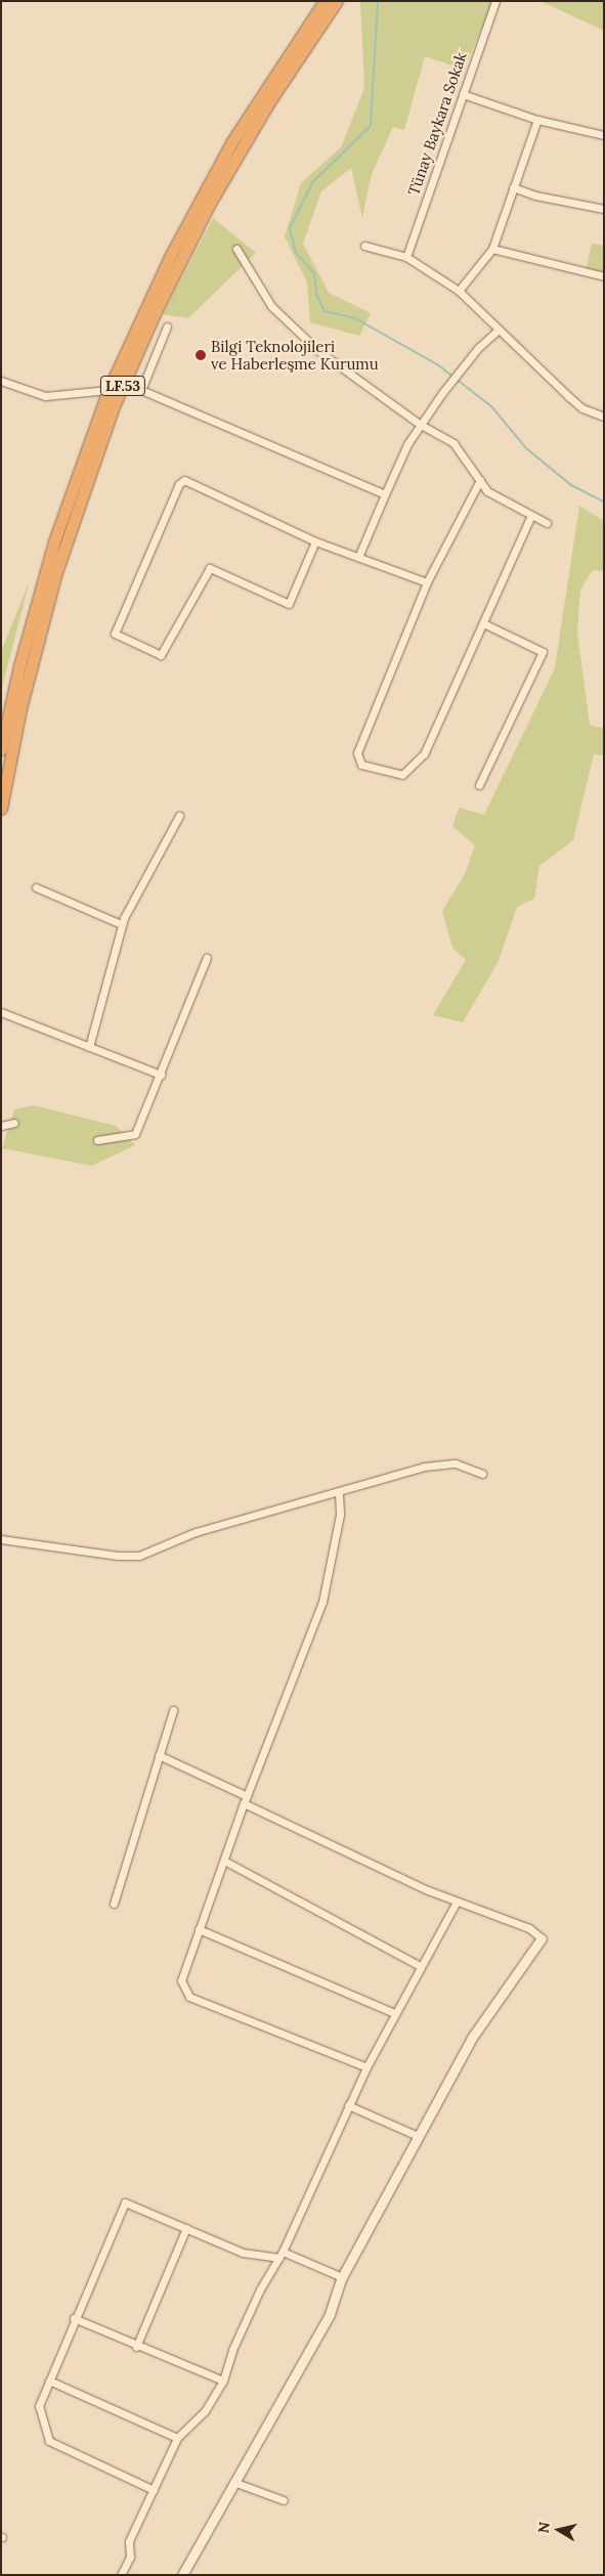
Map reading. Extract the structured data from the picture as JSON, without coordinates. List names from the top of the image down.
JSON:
{
  "streets": {
    "highway": ["LF.53"],
    "street": ["Tünay Baykara Sokak"]
  },
  "places": ["Bilgi Teknolojileri ve Haberleşme Kurumu"],
  "north": "left"
}
